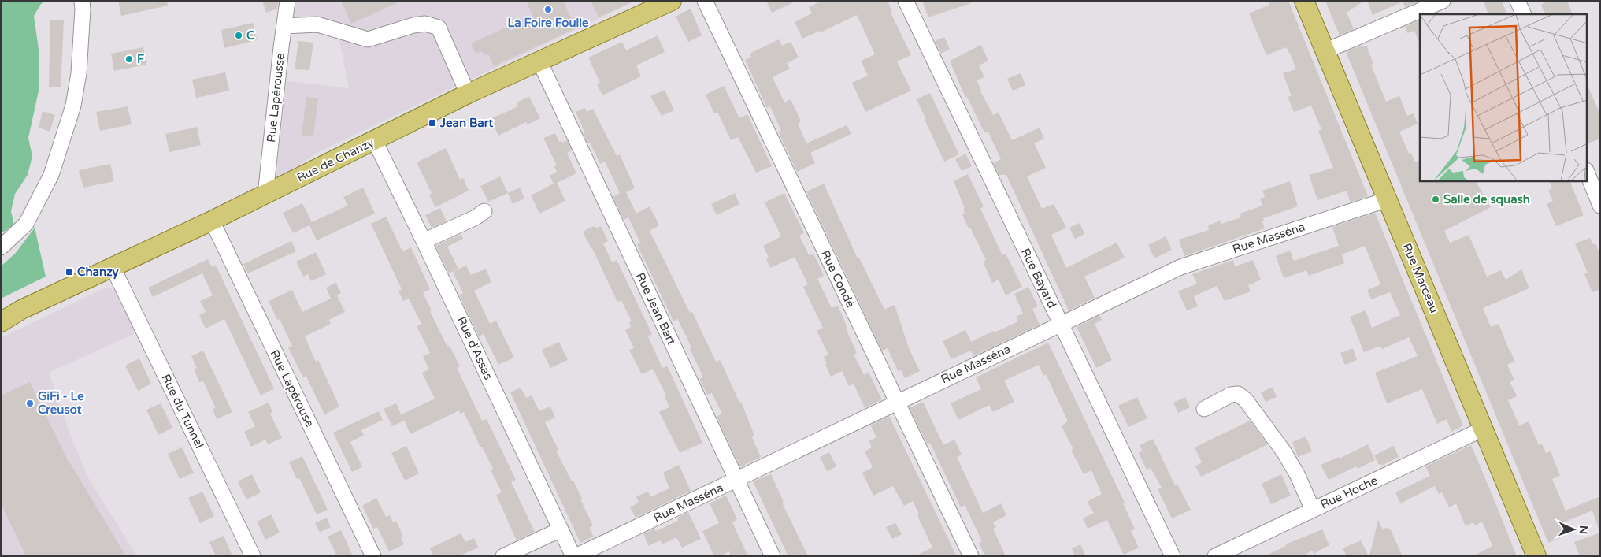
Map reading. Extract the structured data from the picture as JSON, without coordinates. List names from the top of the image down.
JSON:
{
  "streets": {
    "main road": ["Rue de Chanzy", "Rue Marceau"],
    "street": [
      "Rue Lapérousse",
      "Rue Masséna",
      "Rue Bayard",
      "Rue Condé",
      "Rue Jean Bart",
      "Rue d'Assas",
      "Rue Lapérouse",
      "Rue du Tunnel",
      "Rue Hoche"
    ]
  },
  "crossings": [
    ["Rue Lapérousse", "Rue de Chanzy"],
    ["Rue de Chanzy", "Rue Jean Bart"],
    ["Rue de Chanzy", "Rue d'Assas"],
    ["Rue de Chanzy", "Rue Lapérouse"],
    ["Rue de Chanzy", "Rue du Tunnel"],
    ["Rue Masséna", "Rue Bayard"],
    ["Rue Masséna", "Rue Marceau"],
    ["Rue Masséna", "Rue Condé"],
    ["Rue Masséna", "Rue Jean Bart"],
    ["Rue Masséna", "Rue d'Assas"],
    ["Rue Marceau", "Rue Hoche"]
  ],
  "places": {
    "other": [
      "La Foire Foulle",
      "C",
      "F",
      "Salle de squash",
      "GiFi - Le Creusot"
    ],
    "transit": ["Jean Bart", "Chanzy"]
  },
  "north": "right"
}
